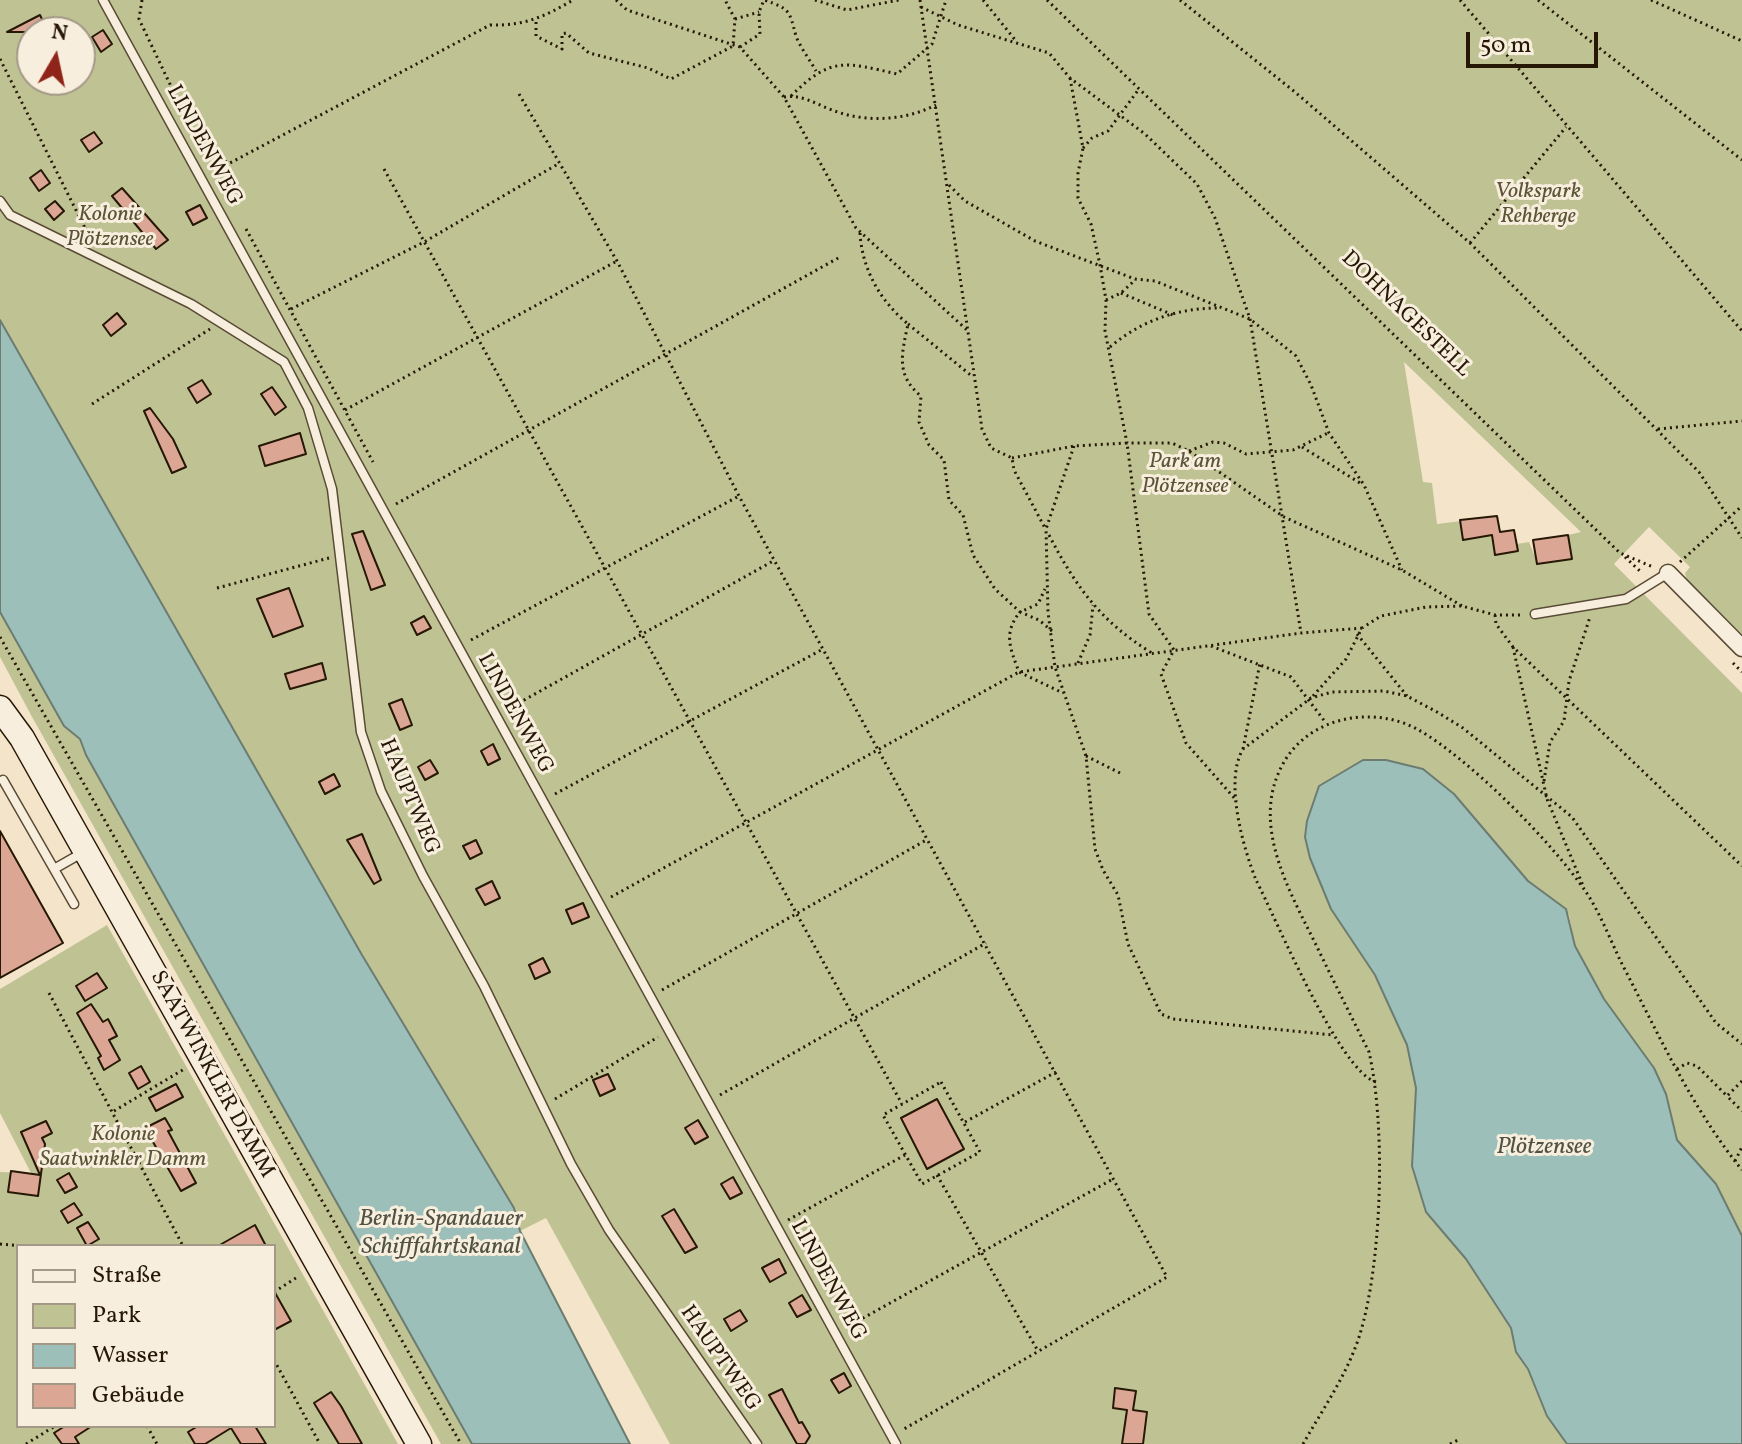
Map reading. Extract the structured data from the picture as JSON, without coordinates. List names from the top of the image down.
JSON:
{
  "streets": {
    "main road": ["SAATWINKLER DAMM"],
    "lane": ["LINDENWEG", "HAUPTWEG"],
    "path": ["DOHNAGESTELL"]
  },
  "water": ["Plötzensee", "Berlin-Spandauer Schifffahrtskanal"],
  "parks": [
    "Volkspark Rehberge",
    "Kolonie Plötzensee",
    "Park am Plötzensee",
    "Kolonie Saatwinkler Damm"
  ],
  "legend": [
    "Straße",
    "Park",
    "Wasser",
    "Gebäude"
  ],
  "scale_bar": "50 m",
  "north": "top"
}
